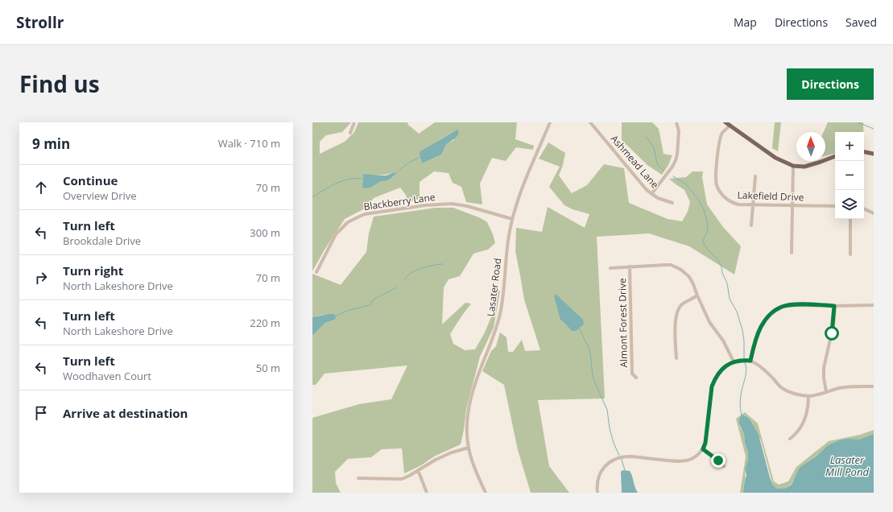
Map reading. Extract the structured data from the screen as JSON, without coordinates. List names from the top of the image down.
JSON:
{
  "streets": {
    "street": [
      "Ashmead Lane",
      "Lakefield Drive",
      "Blackberry Lane",
      "Lasater Road",
      "Almont Forest Drive"
    ]
  },
  "crossings": [
    ["Blackberry Lane", "Lasater Road"]
  ],
  "water": ["Lasater Mill Pond"],
  "north": "top",
  "page": {
    "header": "Strollr",
    "nav": ["Map", "Directions", "Saved"],
    "title": "Find us",
    "buttons": "Directions",
    "heading": ["9 min", "Walk · 710 m"],
    "map_buttons": ["+", "−"],
    "list": [
      ["Continue", "Overview Drive", "70 m"],
      ["Turn left", "Brookdale Drive", "300 m"],
      ["Turn right", "North Lakeshore Drive", "70 m"],
      ["Turn left", "North Lakeshore Drive", "220 m"],
      ["Turn left", "Woodhaven Court", "50 m"],
      "Arrive at destination"
    ]
  }
}
